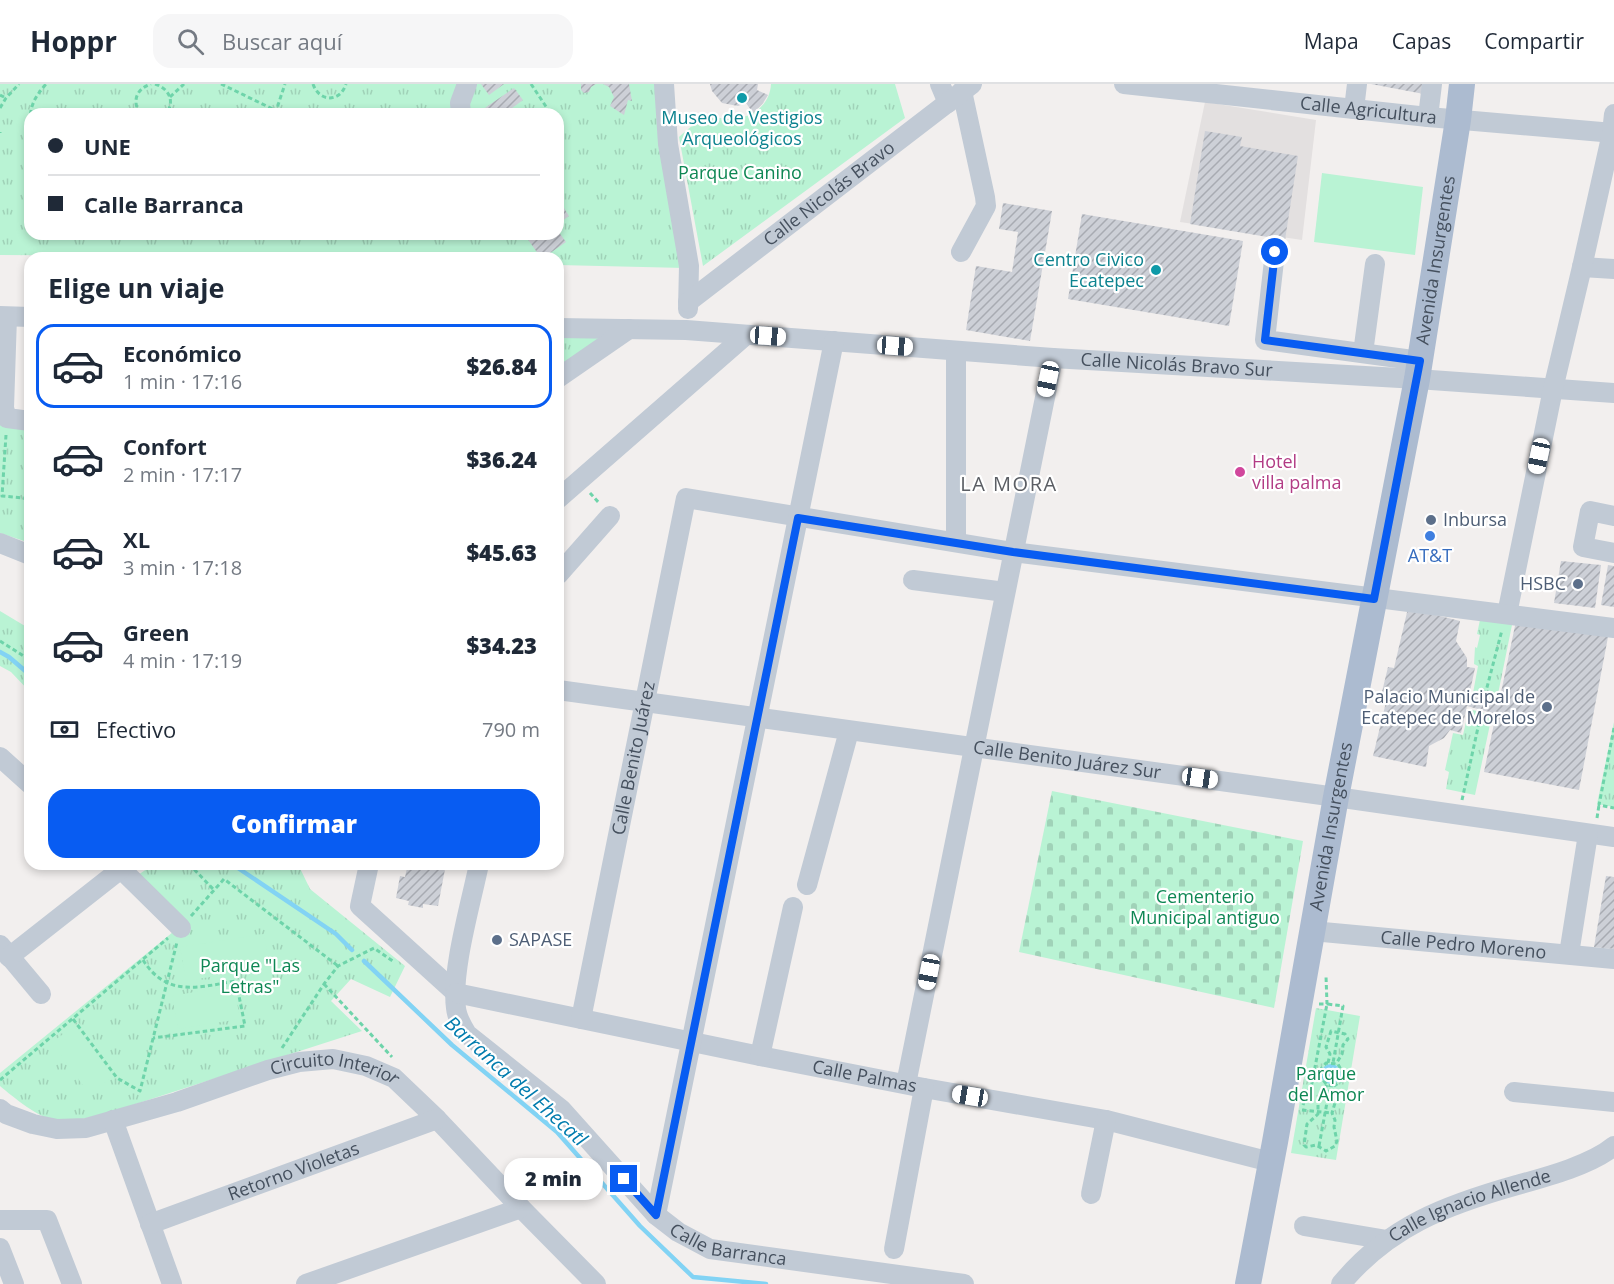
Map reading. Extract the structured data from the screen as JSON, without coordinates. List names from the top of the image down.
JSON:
{
  "streets": {
    "main road": ["Avenida Insurgentes"],
    "street": [
      "Calle Agricultura",
      "Calle Nicolás Bravo",
      "Calle Nicolás Bravo Sur",
      "Calle Benito Juárez",
      "Calle Benito Juárez Sur",
      "Calle Pedro Moreno",
      "Calle Palmas",
      "Circuito Interior",
      "Retorno Violetas",
      "Calle Ignacio Allende",
      "Calle Barranca"
    ]
  },
  "crossings": [
    ["Calle Agricultura", "Avenida Insurgentes"],
    ["Avenida Insurgentes", "Calle Nicolás Bravo Sur"],
    ["Avenida Insurgentes", "Calle Benito Juárez Sur"],
    ["Avenida Insurgentes", "Calle Pedro Moreno"],
    ["Avenida Insurgentes", "Calle Palmas"],
    ["Calle Benito Juárez", "Calle Benito Juárez Sur"],
    ["Calle Benito Juárez", "Calle Palmas"],
    ["Calle Palmas", "Calle Barranca"],
    ["Circuito Interior", "Retorno Violetas"]
  ],
  "districts": ["LA MORA"],
  "water": ["Barranca del Ehecatl"],
  "parks": [
    "Parque Canino",
    "Cementerio Municipal antiguo",
    "Parque \"Las Letras\"",
    "Parque del Amor"
  ],
  "places": [
    "Museo de Vestigios Arqueológicos",
    "Centro Civico Ecatepec",
    "Hotel villa palma",
    "Inbursa",
    "AT&T",
    "HSBC",
    "Palacio Municipal de Ecatepec de Morelos",
    "SAPASE"
  ],
  "page": {
    "header": "Hoppr",
    "search": "Buscar aquí",
    "nav": ["Mapa", "Capas", "Compartir"],
    "banner": ["UNE", "Calle Barranca"],
    "heading": "Elige un viaje",
    "list": [
      {
        "name": "Económico",
        "note": "1 min · 17:16",
        "value": "$26.84"
      },
      {
        "name": "Confort",
        "note": "2 min · 17:17",
        "value": "$36.24"
      },
      {
        "name": "XL",
        "note": "3 min · 17:18",
        "value": "$45.63"
      },
      {
        "name": "Green",
        "note": "4 min · 17:19",
        "value": "$34.23"
      }
    ],
    "pay": ["Efectivo", "790 m"],
    "buttons": "Confirmar",
    "bubble": "2 min"
  }
}
